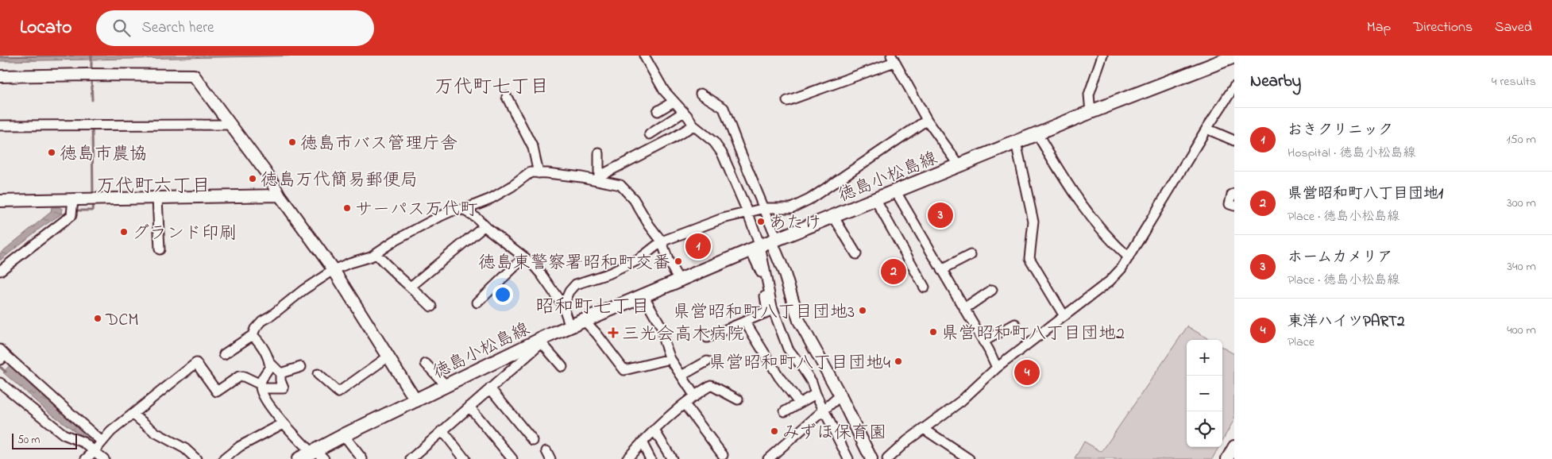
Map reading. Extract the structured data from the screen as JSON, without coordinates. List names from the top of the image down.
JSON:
{
  "streets": {
    "main road": ["徳島小松島線"]
  },
  "districts": ["万代町七丁目", "万代町六丁目", "昭和町七丁目"],
  "places": {
    "other": [
      "徳島市バス管理庁舎",
      "徳島市農協",
      "徳島万代簡易郵便局",
      "サーパス万代町",
      "あたけ",
      "グランド印刷",
      "徳島東警察署昭和町交番",
      "県営昭和町八丁目団地3",
      "DCM",
      "県営昭和町八丁目団地2",
      "県営昭和町八丁目団地4",
      "みずほ保育園"
    ],
    "health": ["三光会高木病院"]
  },
  "scale_bar": "50 m",
  "page": {
    "header": "Locato",
    "search": "Search here",
    "nav": ["Map", "Directions", "Saved"],
    "heading": ["Nearby", "4 results"],
    "list": [
      {
        "mark": "1",
        "name": "おきクリニック",
        "note": "Hospital · 徳島小松島線",
        "value": "150 m"
      },
      {
        "mark": "2",
        "name": "県営昭和町八丁目団地1",
        "note": "Place · 徳島小松島線",
        "value": "300 m"
      },
      {
        "mark": "3",
        "name": "ホームカメリア",
        "note": "Place · 徳島小松島線",
        "value": "340 m"
      },
      {
        "mark": "4",
        "name": "東洋ハイツPART2",
        "note": "Place",
        "value": "400 m"
      }
    ],
    "pins": [
      "3",
      "1",
      "2",
      "4"
    ],
    "map_buttons": ["+", "−"],
    "scale": "50 m"
  }
}
